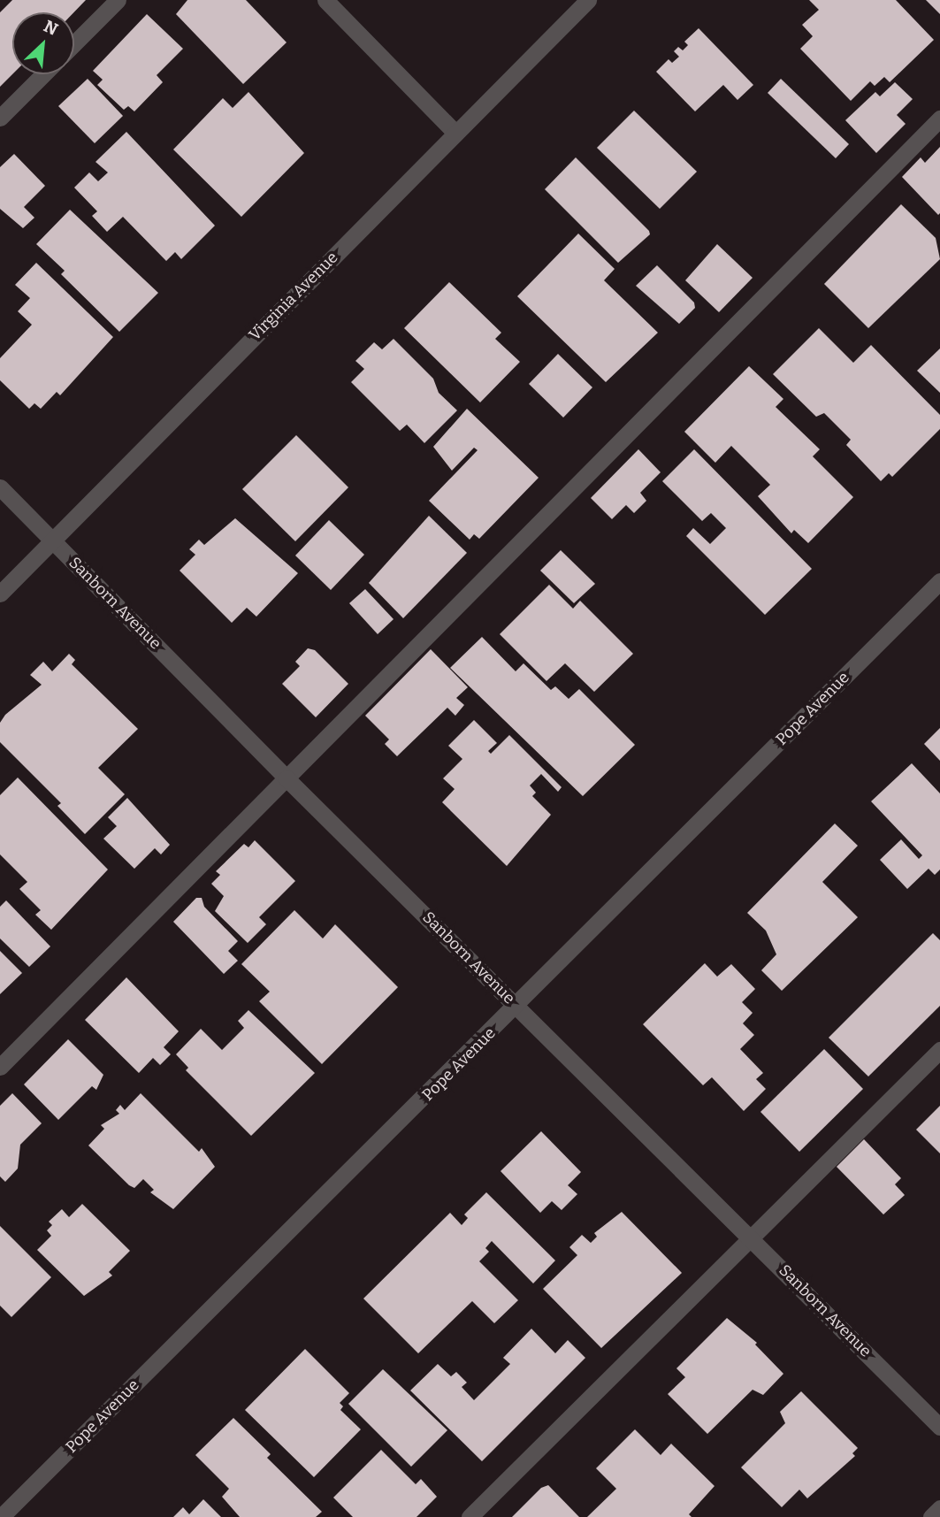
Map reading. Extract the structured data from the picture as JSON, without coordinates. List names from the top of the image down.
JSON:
{
  "streets": {
    "street": ["Virginia Avenue", "Sanborn Avenue", "Pope Avenue"]
  },
  "crossings": [
    ["Virginia Avenue", "Sanborn Avenue"],
    ["Sanborn Avenue", "Pope Avenue"]
  ],
  "north": "top right"
}
